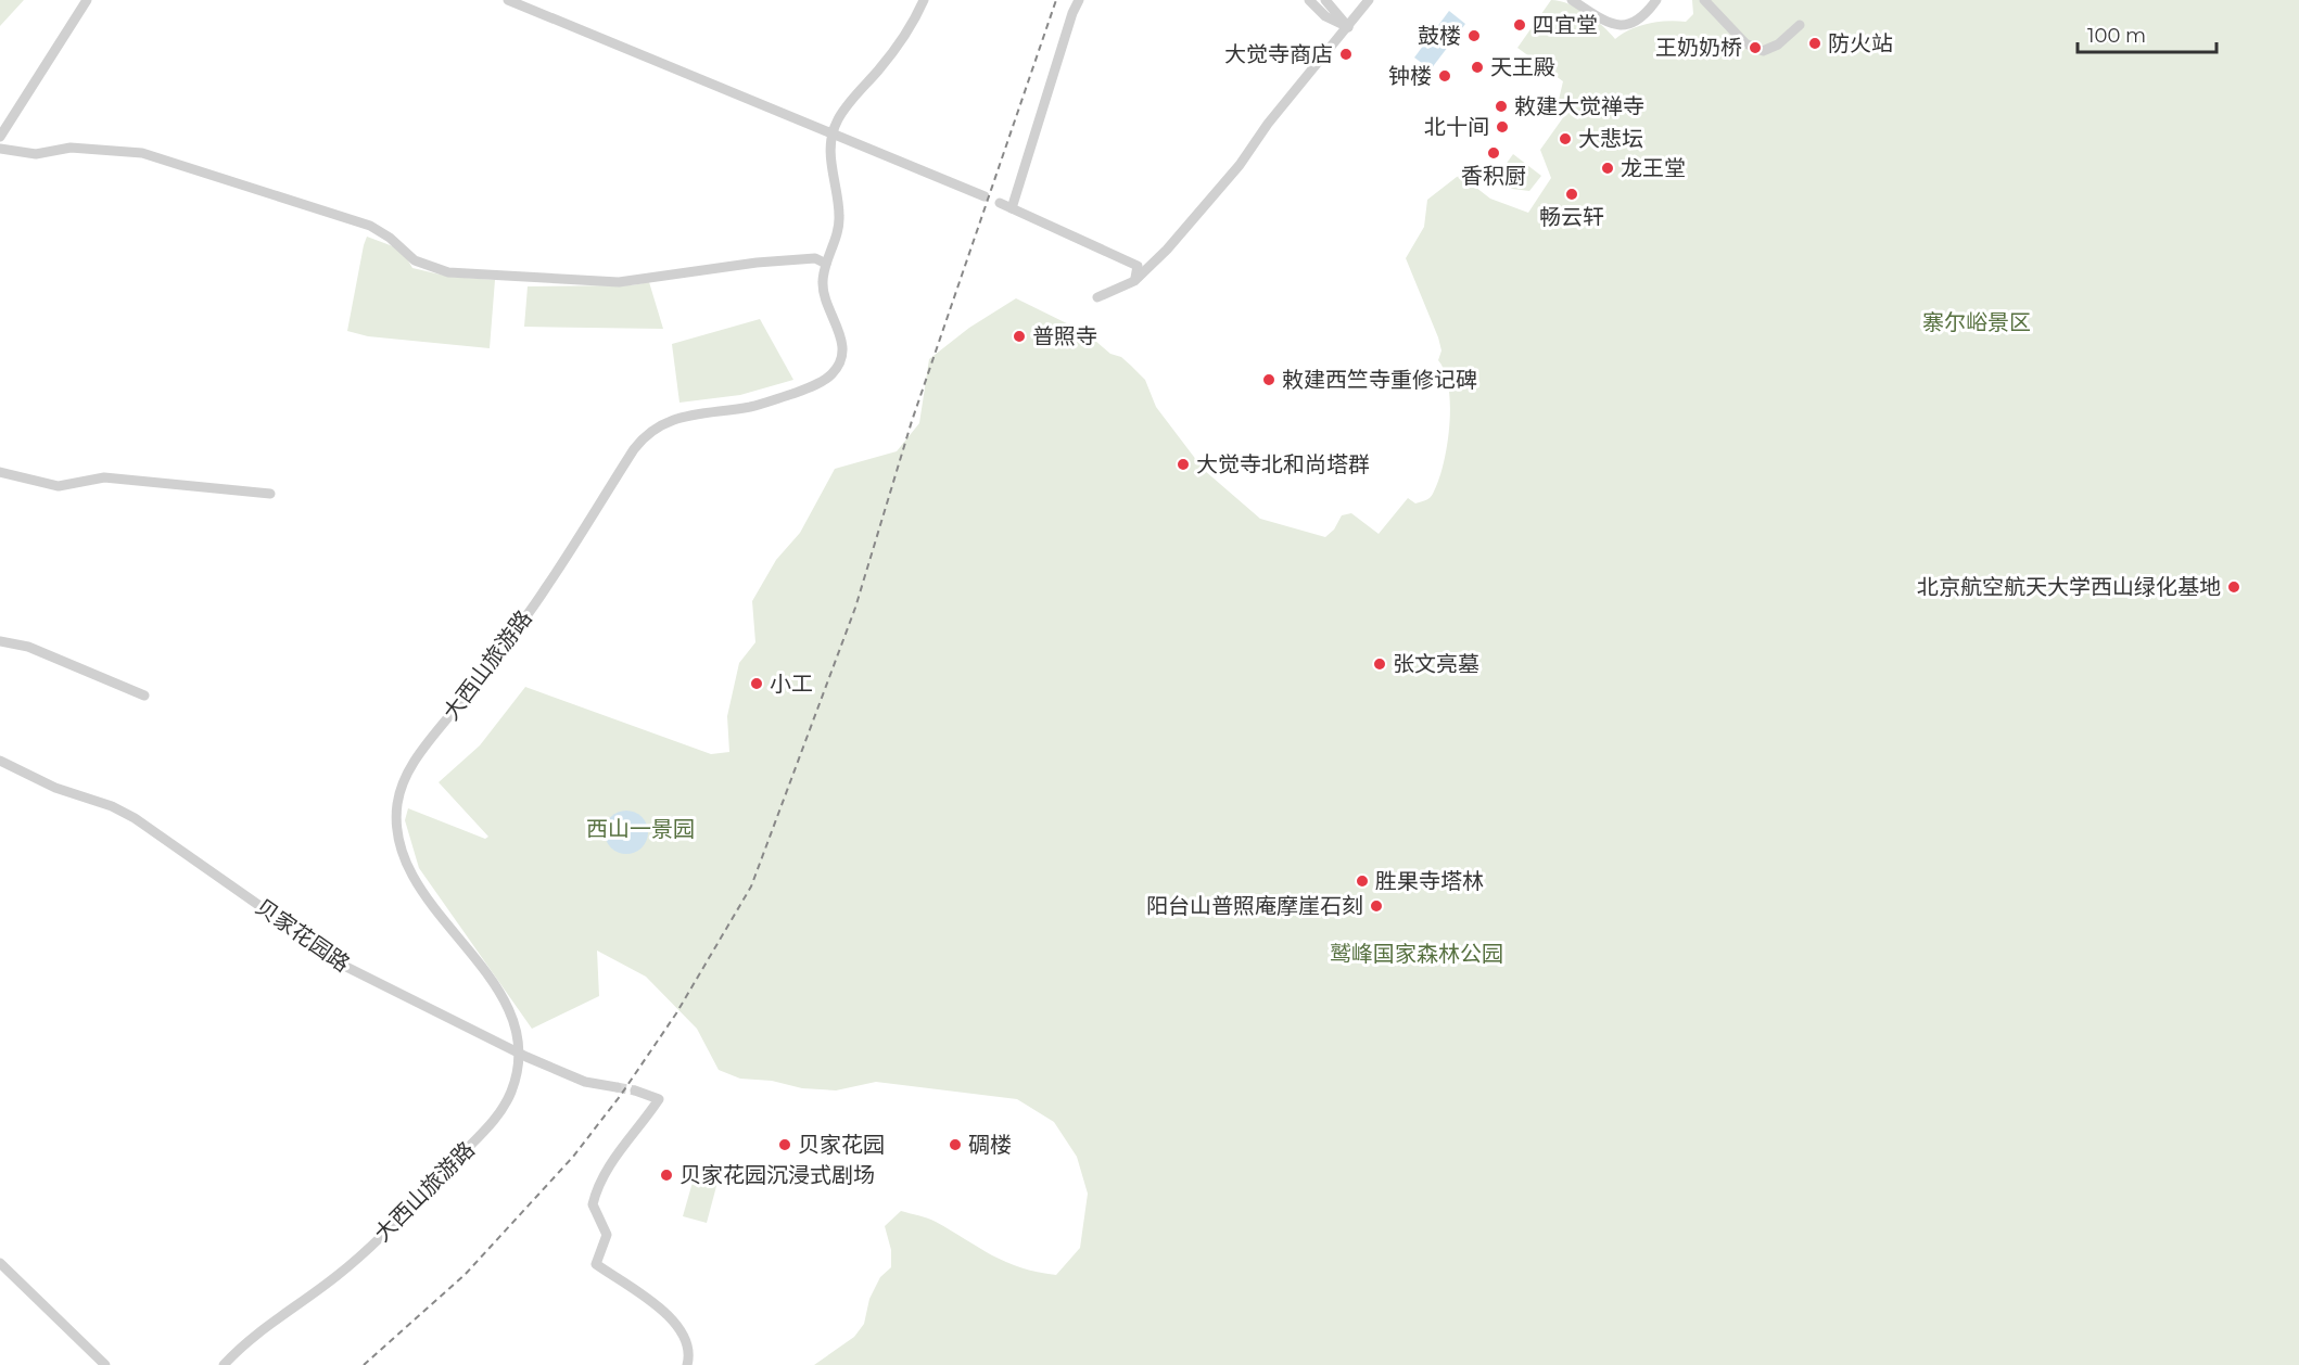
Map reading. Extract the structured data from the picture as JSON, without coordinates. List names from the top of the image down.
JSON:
{
  "streets": {
    "street": ["大西山旅游路", "贝家花园路"]
  },
  "crossings": [
    ["大西山旅游路", "贝家花园路"]
  ],
  "parks": ["寨尔峪景区", "西山一景园", "鹫峰国家森林公园"],
  "places": [
    "四宜堂",
    "鼓楼",
    "防火站",
    "王奶奶桥",
    "大觉寺商店",
    "天王殿",
    "钟楼",
    "敕建大觉禅寺",
    "北十间",
    "大悲坛",
    "香积厨",
    "龙王堂",
    "畅云轩",
    "普照寺",
    "敕建西竺寺重修记碑",
    "大觉寺北和尚塔群",
    "北京航空航天大学西山绿化基地",
    "张文亮墓",
    "小工",
    "胜果寺塔林",
    "阳台山普照庵摩崖石刻",
    "贝家花园",
    "碉楼",
    "贝家花园沉浸式剧场"
  ],
  "scale_bar": "100 m"
}
